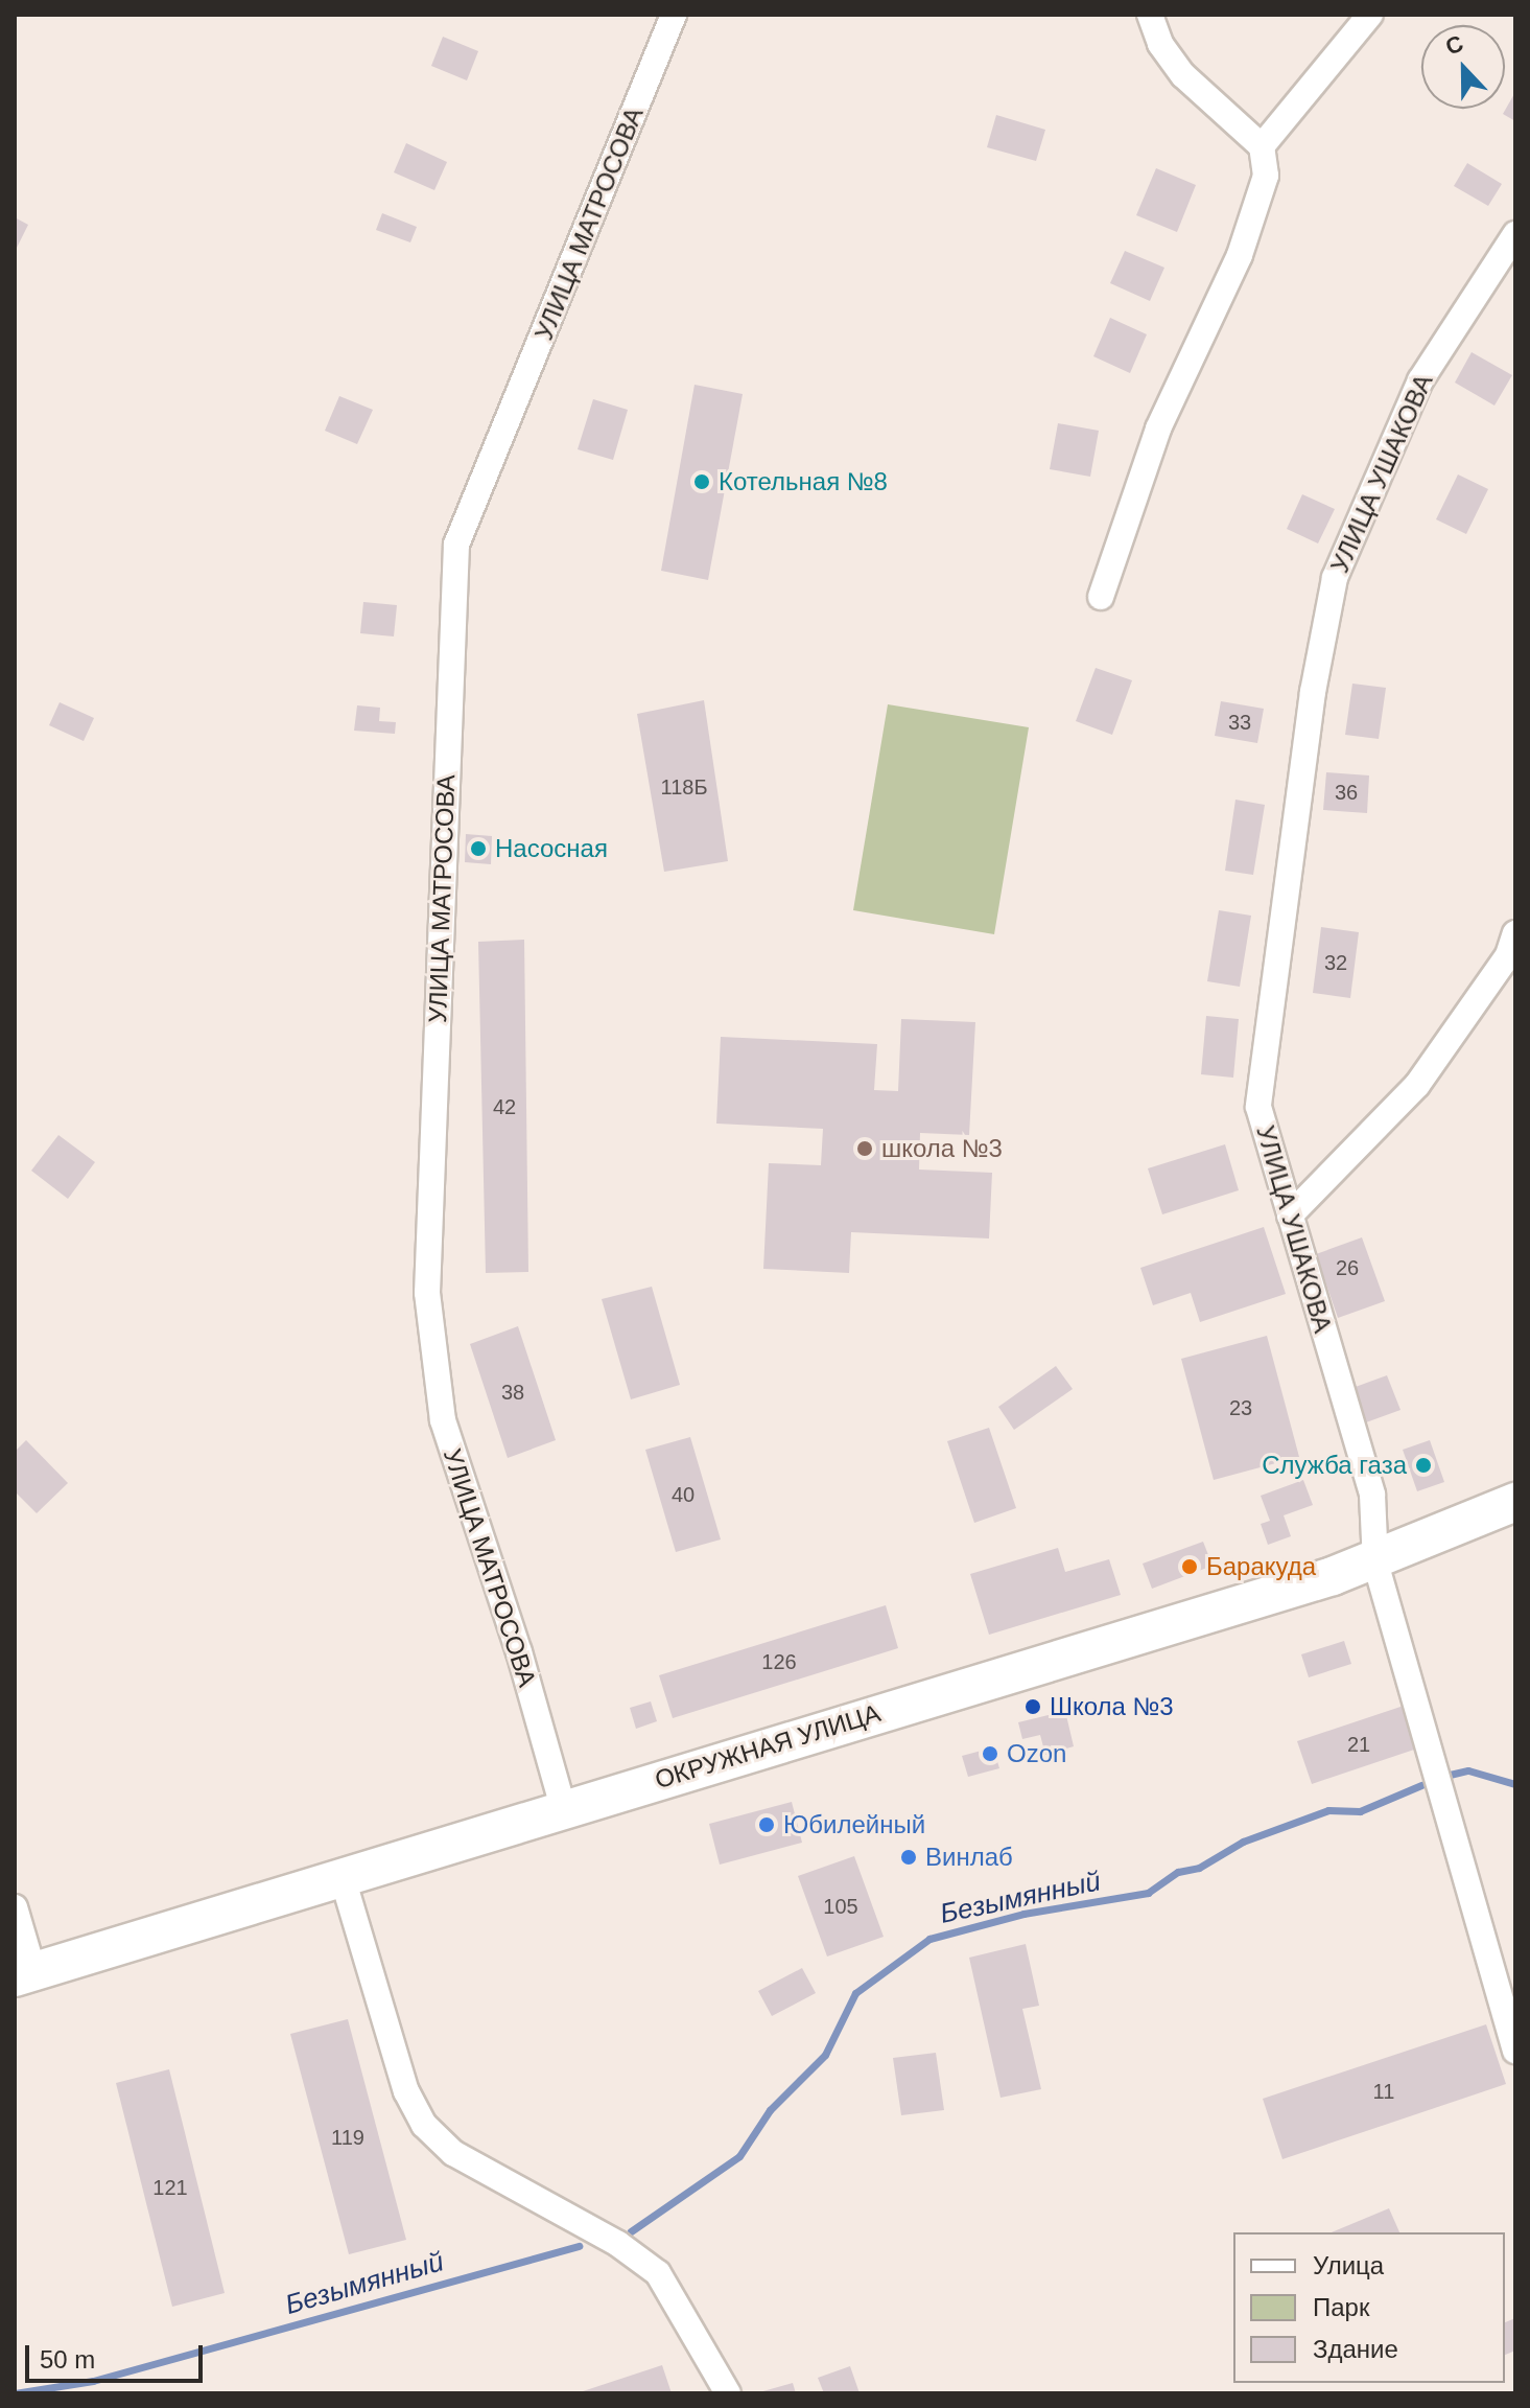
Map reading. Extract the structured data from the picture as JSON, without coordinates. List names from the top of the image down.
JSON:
{
  "streets": {
    "main road": ["ОКРУЖНАЯ УЛИЦА"],
    "street": ["УЛИЦА МАТРОСОВА", "УЛИЦА УШАКОВА"]
  },
  "crossings": [
    ["УЛИЦА МАТРОСОВА", "ОКРУЖНАЯ УЛИЦА"],
    ["УЛИЦА УШАКОВА", "ОКРУЖНАЯ УЛИЦА"]
  ],
  "water": ["Безымянный"],
  "places": [
    "Котельная №8",
    "Насосная",
    "школа №3",
    "Служба газа",
    "Баракуда",
    "Школа №3",
    "Ozon",
    "Юбилейный",
    "Винлаб"
  ],
  "house_numbers": [
    "33",
    "118Б",
    "36",
    "32",
    "42",
    "26",
    "38",
    "23",
    "40",
    "126",
    "21",
    "105",
    "11",
    "119",
    "121"
  ],
  "legend": ["Улица", "Парк", "Здание"],
  "scale_bar": "50 m",
  "north": "top"
}
